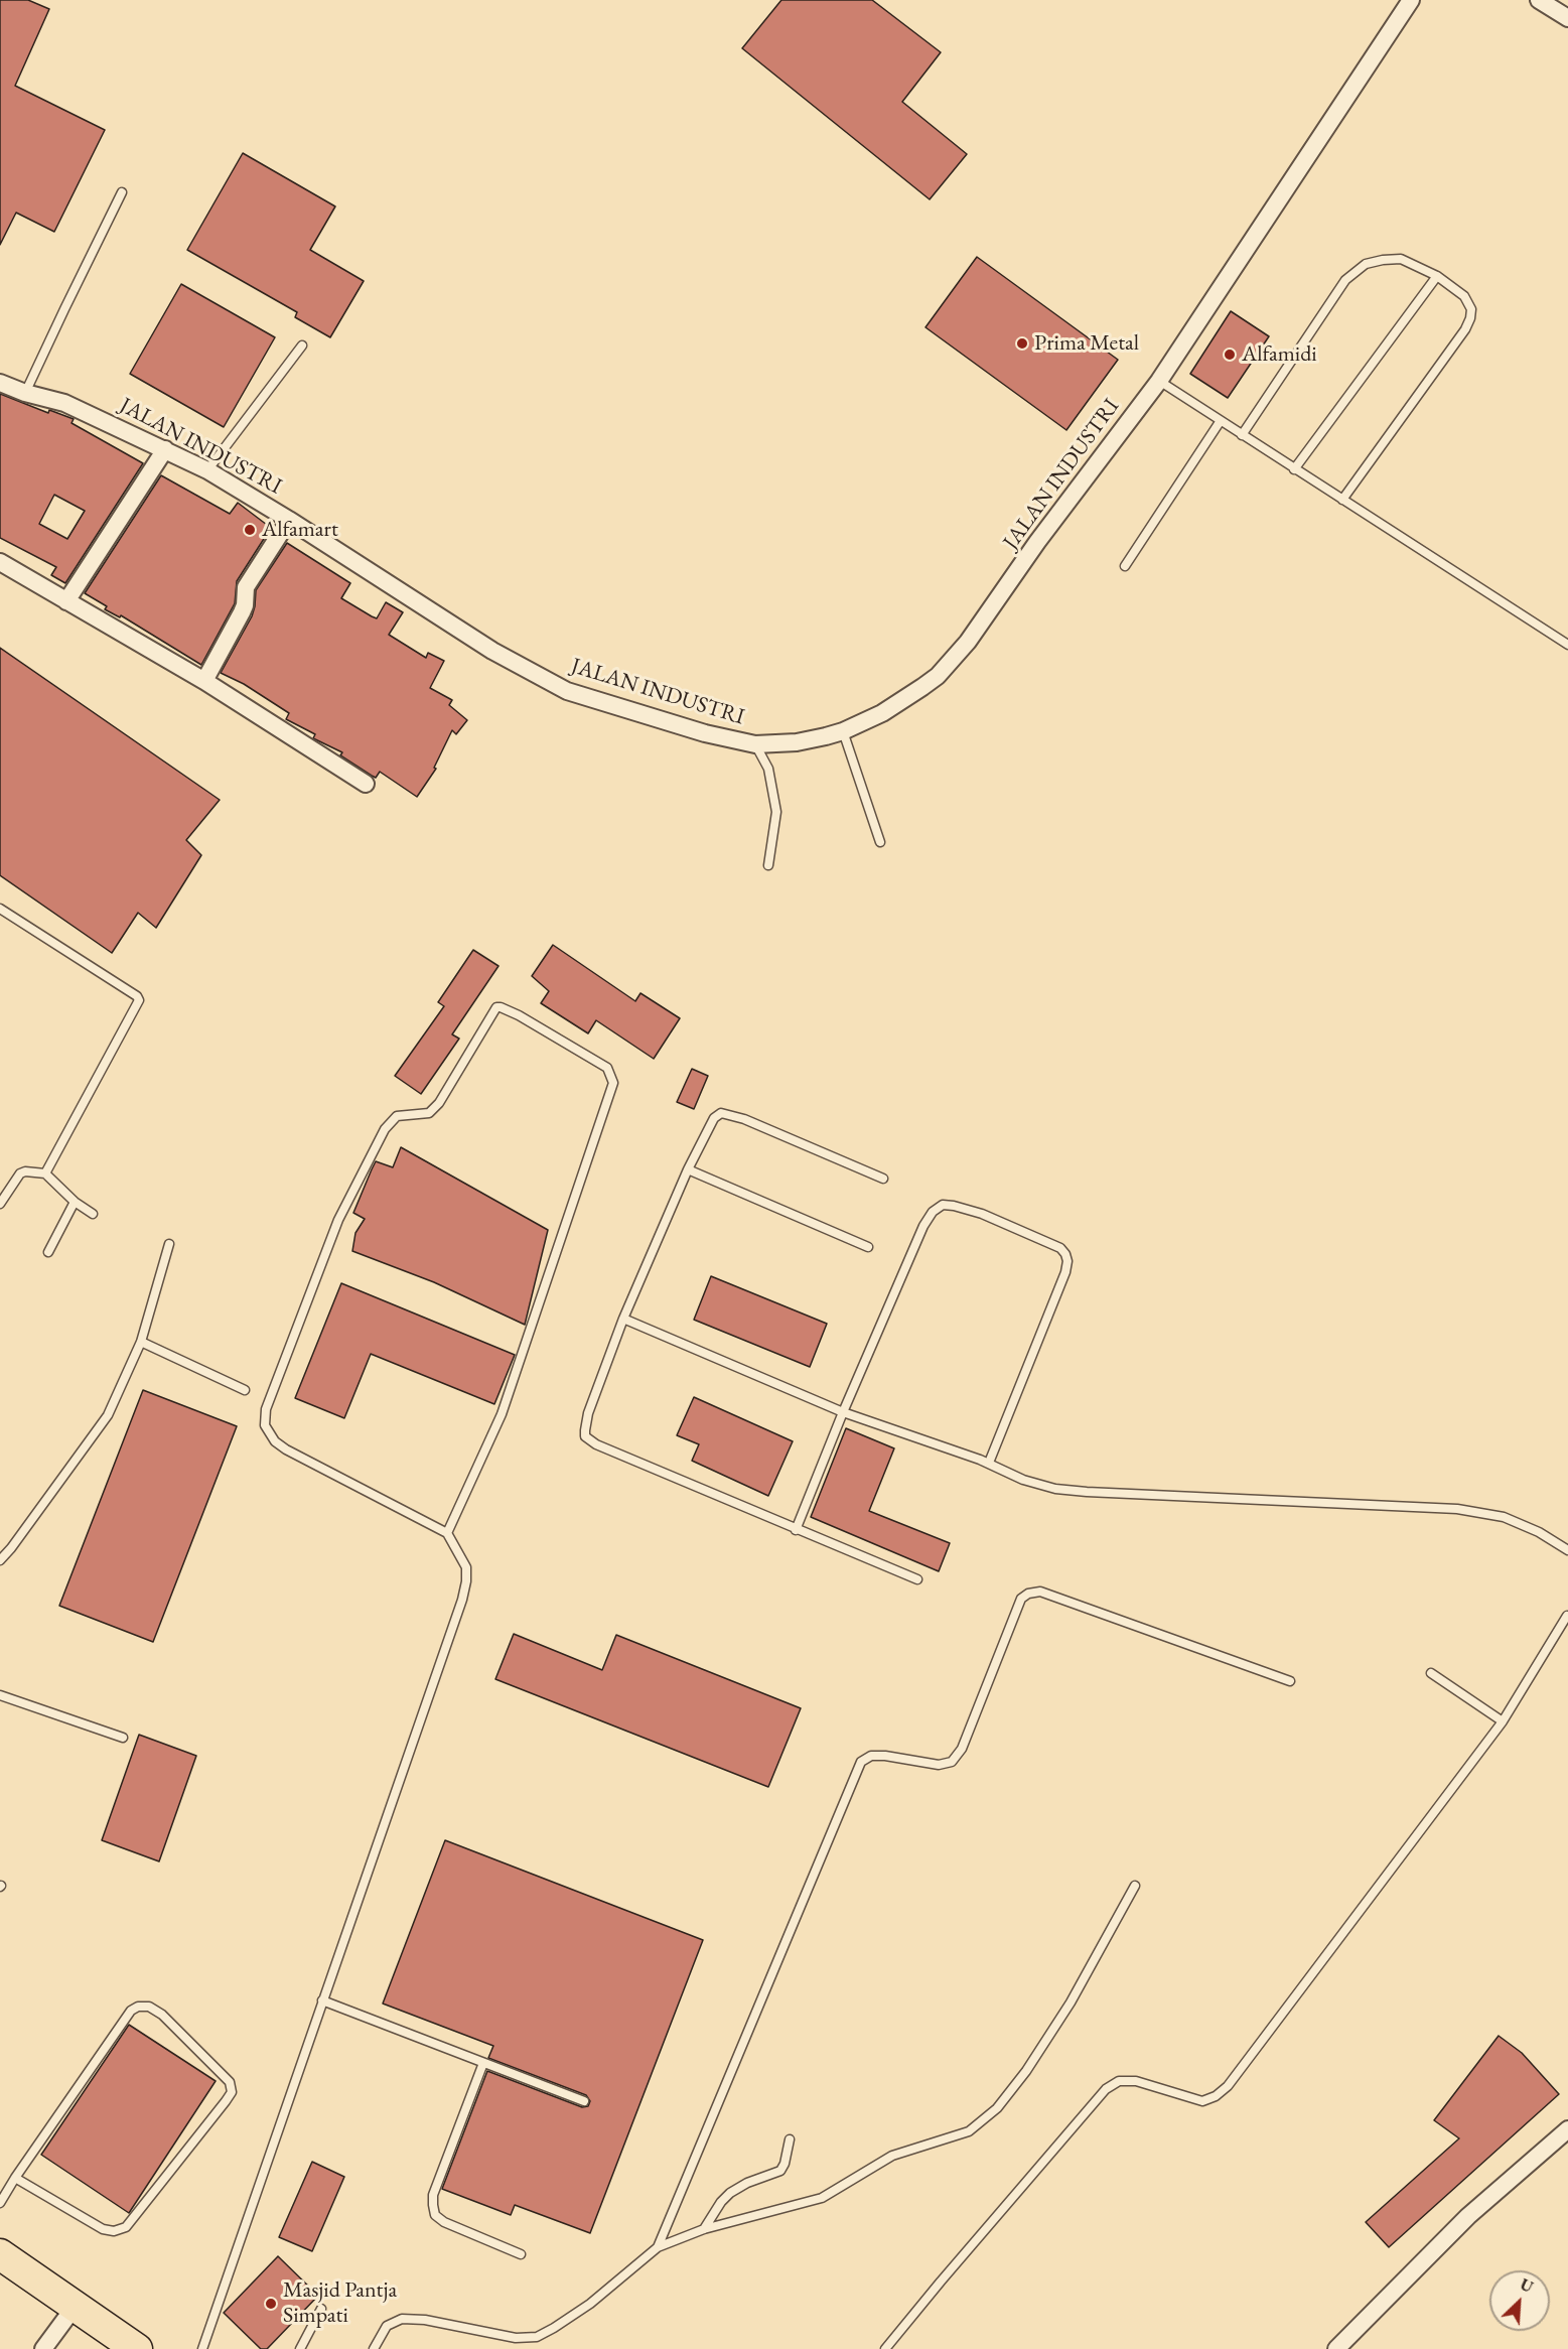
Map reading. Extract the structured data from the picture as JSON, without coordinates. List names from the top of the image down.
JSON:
{
  "streets": {
    "street": ["JALAN INDUSTRI"]
  },
  "places": [
    "Prima Metal",
    "Alfamidi",
    "Alfamart",
    "Masjid Pantja Simpati"
  ],
  "north": "top right"
}
